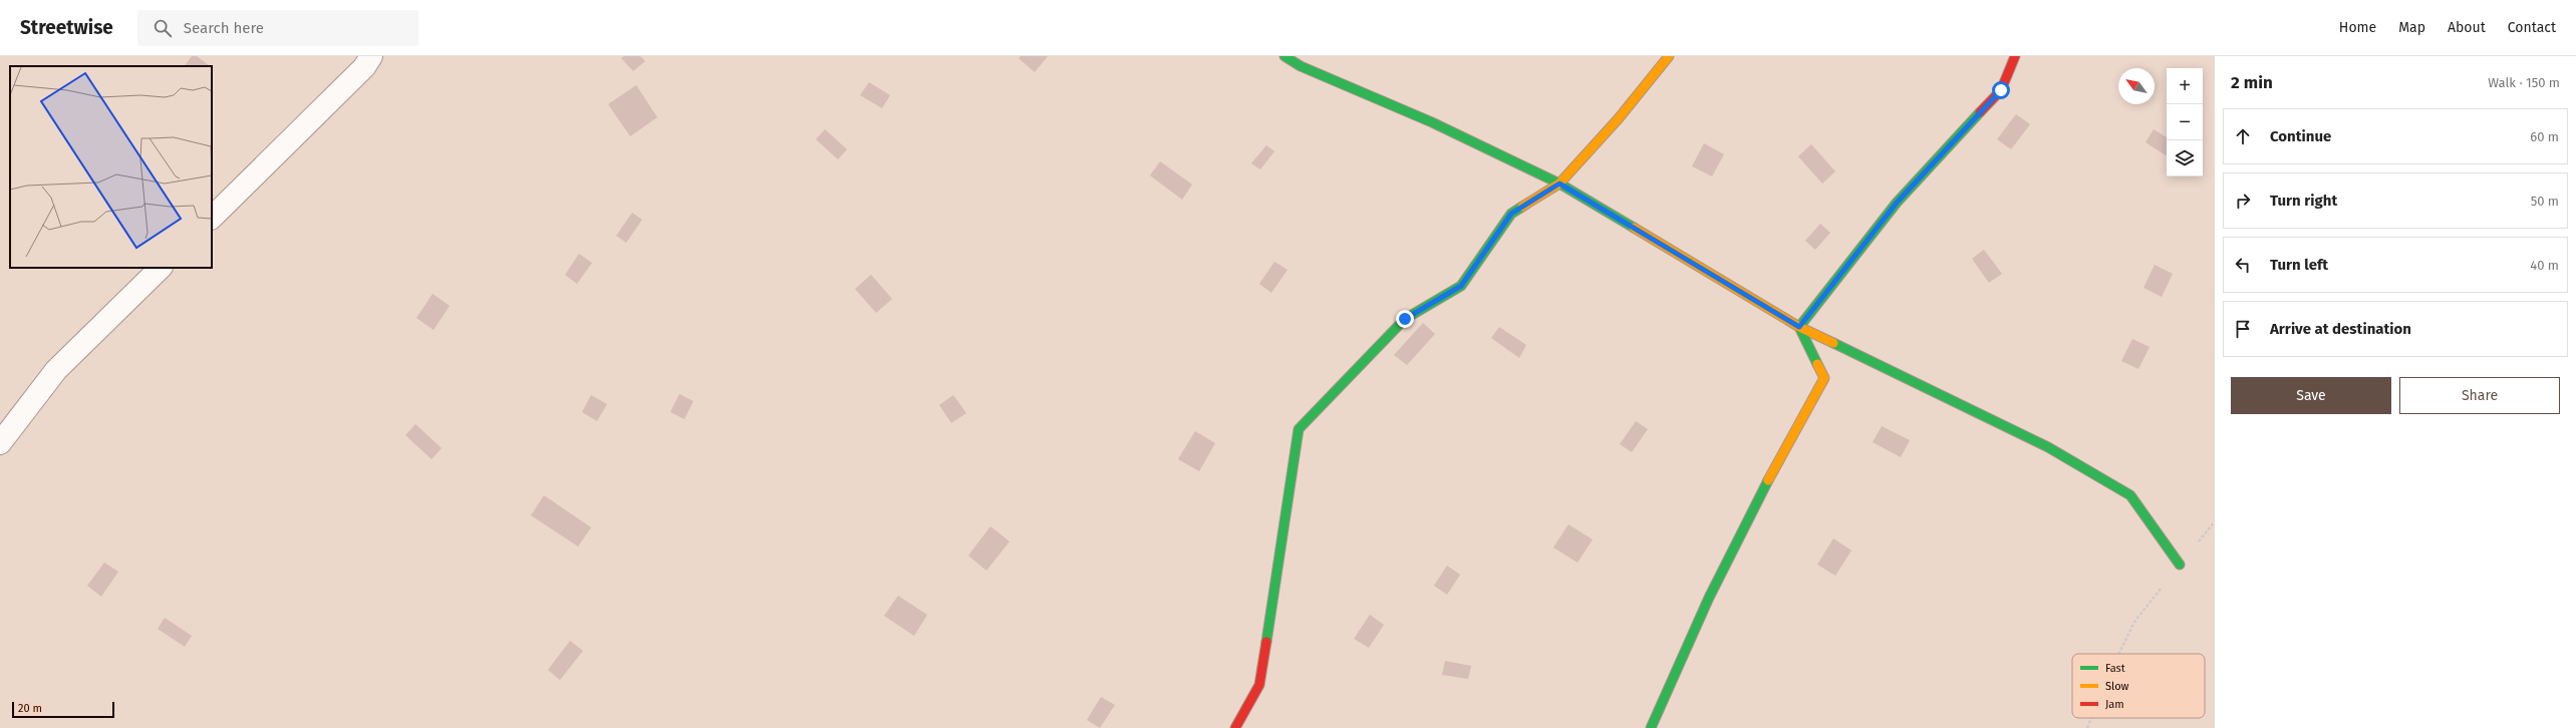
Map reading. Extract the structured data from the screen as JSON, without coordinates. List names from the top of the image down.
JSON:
{
  "legend": ["Fast", "Slow", "Jam"],
  "scale_bar": "20 m",
  "north": "top left",
  "page": {
    "header": "Streetwise",
    "search": "Search here",
    "nav": [
      "Home",
      "Map",
      "About",
      "Contact"
    ],
    "heading": ["2 min", "Walk · 150 m"],
    "map_buttons": ["+", "−"],
    "list": [
      ["Continue", "60 m"],
      ["Turn right", "50 m"],
      ["Turn left", "40 m"],
      "Arrive at destination"
    ],
    "buttons": ["Save", "Share"],
    "scale": "20 m"
  }
}
